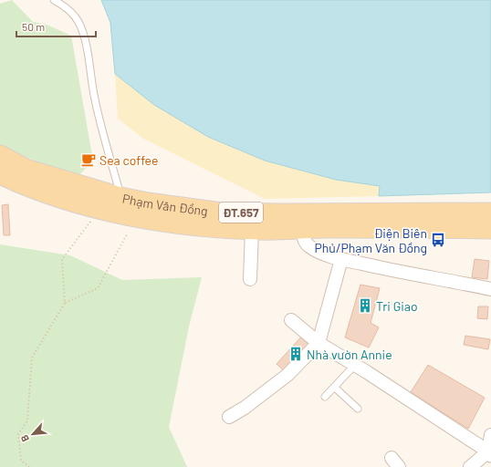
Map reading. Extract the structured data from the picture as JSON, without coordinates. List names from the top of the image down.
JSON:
{
  "streets": {
    "main road": ["Phạm Văn Đồng", "ĐT.657"]
  },
  "places": {
    "cafe": ["Sea coffee"],
    "bus stop": ["Điện Biên Phủ/Phạm Văn Đồng"],
    "building": ["Tri Giao", "Nhà vườn Annie"]
  },
  "scale_bar": "50 m",
  "north": "bottom left"
}
